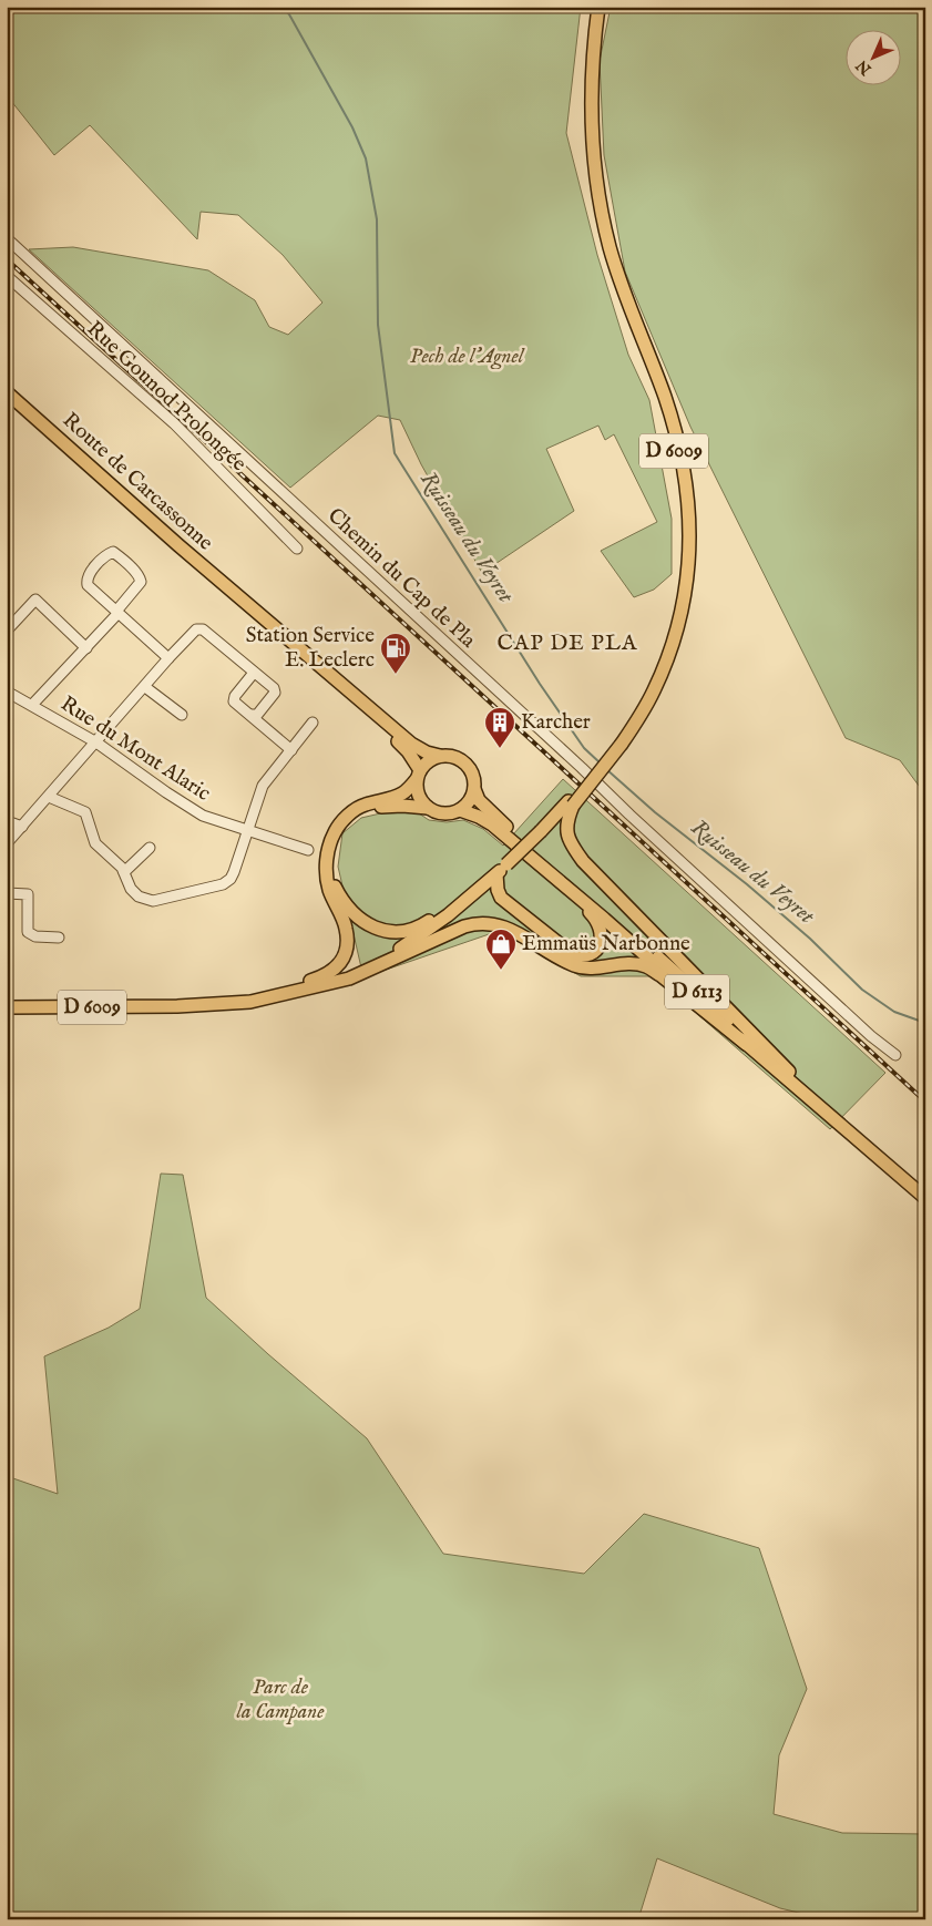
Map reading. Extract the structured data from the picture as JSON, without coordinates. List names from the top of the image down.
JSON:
{
  "streets": {
    "main road": ["D 6009", "Route de Carcassonne", "D 6113"],
    "street": ["Rue Gounod Prolongée", "Chemin du Cap de Pla", "Rue du Mont Alaric"]
  },
  "crossings": [
    ["Route de Carcassonne", "D 6113"]
  ],
  "districts": ["CAP DE PLA"],
  "water": ["Ruisseau du Veyret"],
  "parks": ["Pech de l'Agnel", "Parc de la Campane"],
  "places": {
    "fuel station": ["Station Service E. Leclerc"],
    "building": ["Karcher"],
    "shop": ["Emmaüs Narbonne"]
  },
  "north": "bottom left"
}
